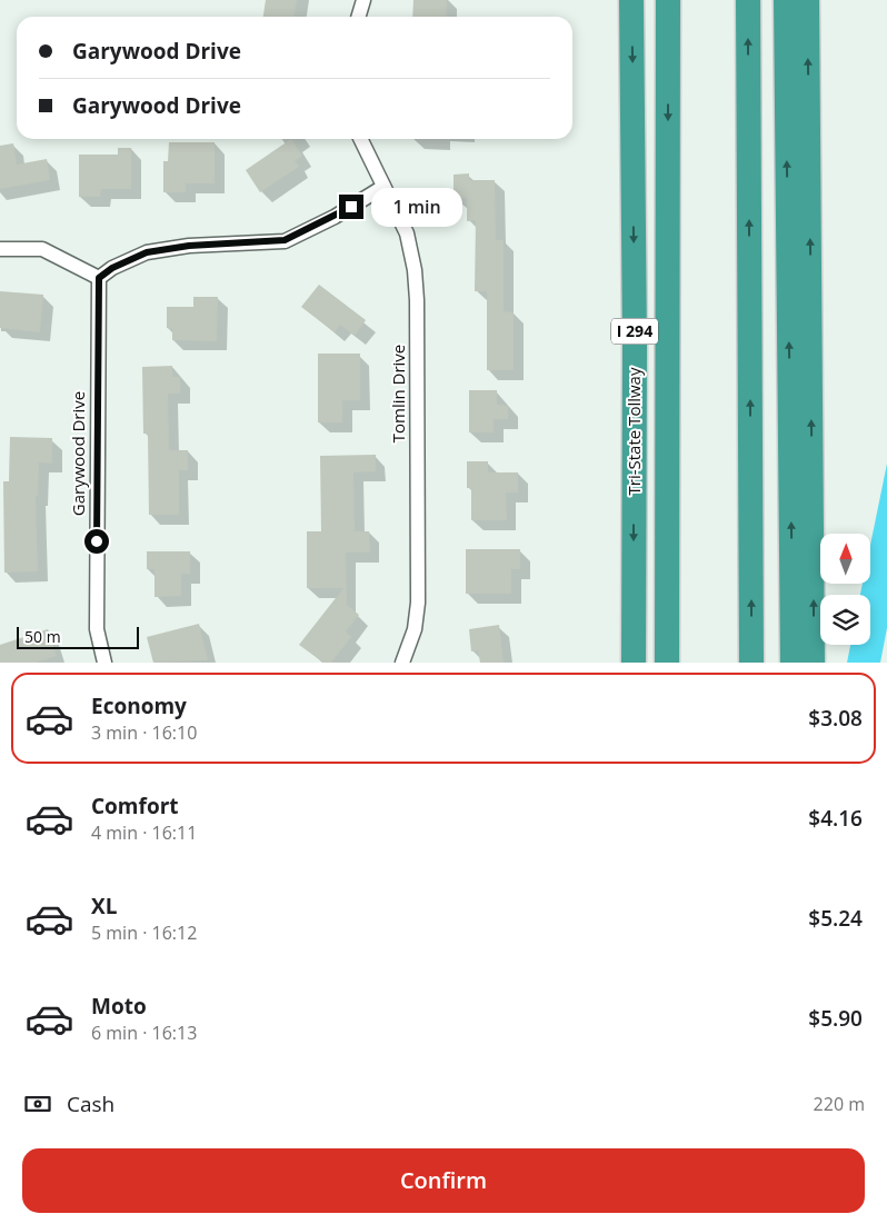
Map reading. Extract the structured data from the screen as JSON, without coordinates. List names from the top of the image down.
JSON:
{
  "streets": {
    "highway": ["I 294", "Tri-State Tollway"],
    "street": ["Tomlin Drive", "Garywood Drive"]
  },
  "scale_bar": "50 m",
  "north": "top",
  "page": {
    "banner": ["Garywood Drive", "Garywood Drive"],
    "bubble": "1 min",
    "scale": "50 m",
    "list": [
      {
        "name": "Economy",
        "note": "3 min · 16:10",
        "value": "$3.08"
      },
      {
        "name": "Comfort",
        "note": "4 min · 16:11",
        "value": "$4.16"
      },
      {
        "name": "XL",
        "note": "5 min · 16:12",
        "value": "$5.24"
      },
      {
        "name": "Moto",
        "note": "6 min · 16:13",
        "value": "$5.90"
      }
    ],
    "pay": ["Cash", "220 m"],
    "buttons": "Confirm"
  }
}
